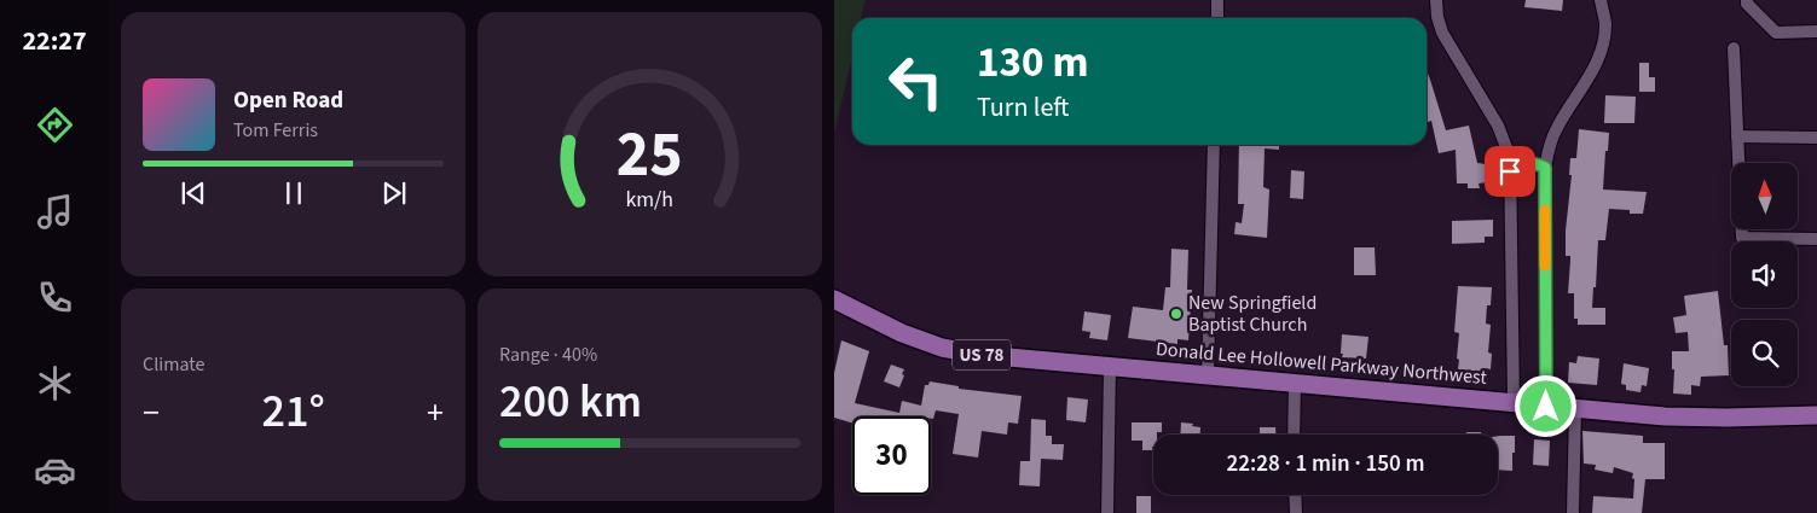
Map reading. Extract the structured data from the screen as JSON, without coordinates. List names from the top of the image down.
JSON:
{
  "streets": {
    "main road": ["US 78", "Donald Lee Hollowell Parkway Northwest"]
  },
  "places": ["New Springfield Baptist Church"],
  "north": "top",
  "page": {
    "tabs": "22:27",
    "turn": ["130 m", "Turn left"],
    "song": ["Open Road", "Tom Ferris"],
    "tile": [
      "Climate",
      ["Range · 40%", "200 km"]
    ],
    "heat": ["−", "21°", "+"],
    "limit": "30",
    "trip": "22:28 · 1 min · 150 m",
    "gauge": ["25", "km/h"]
  }
}
